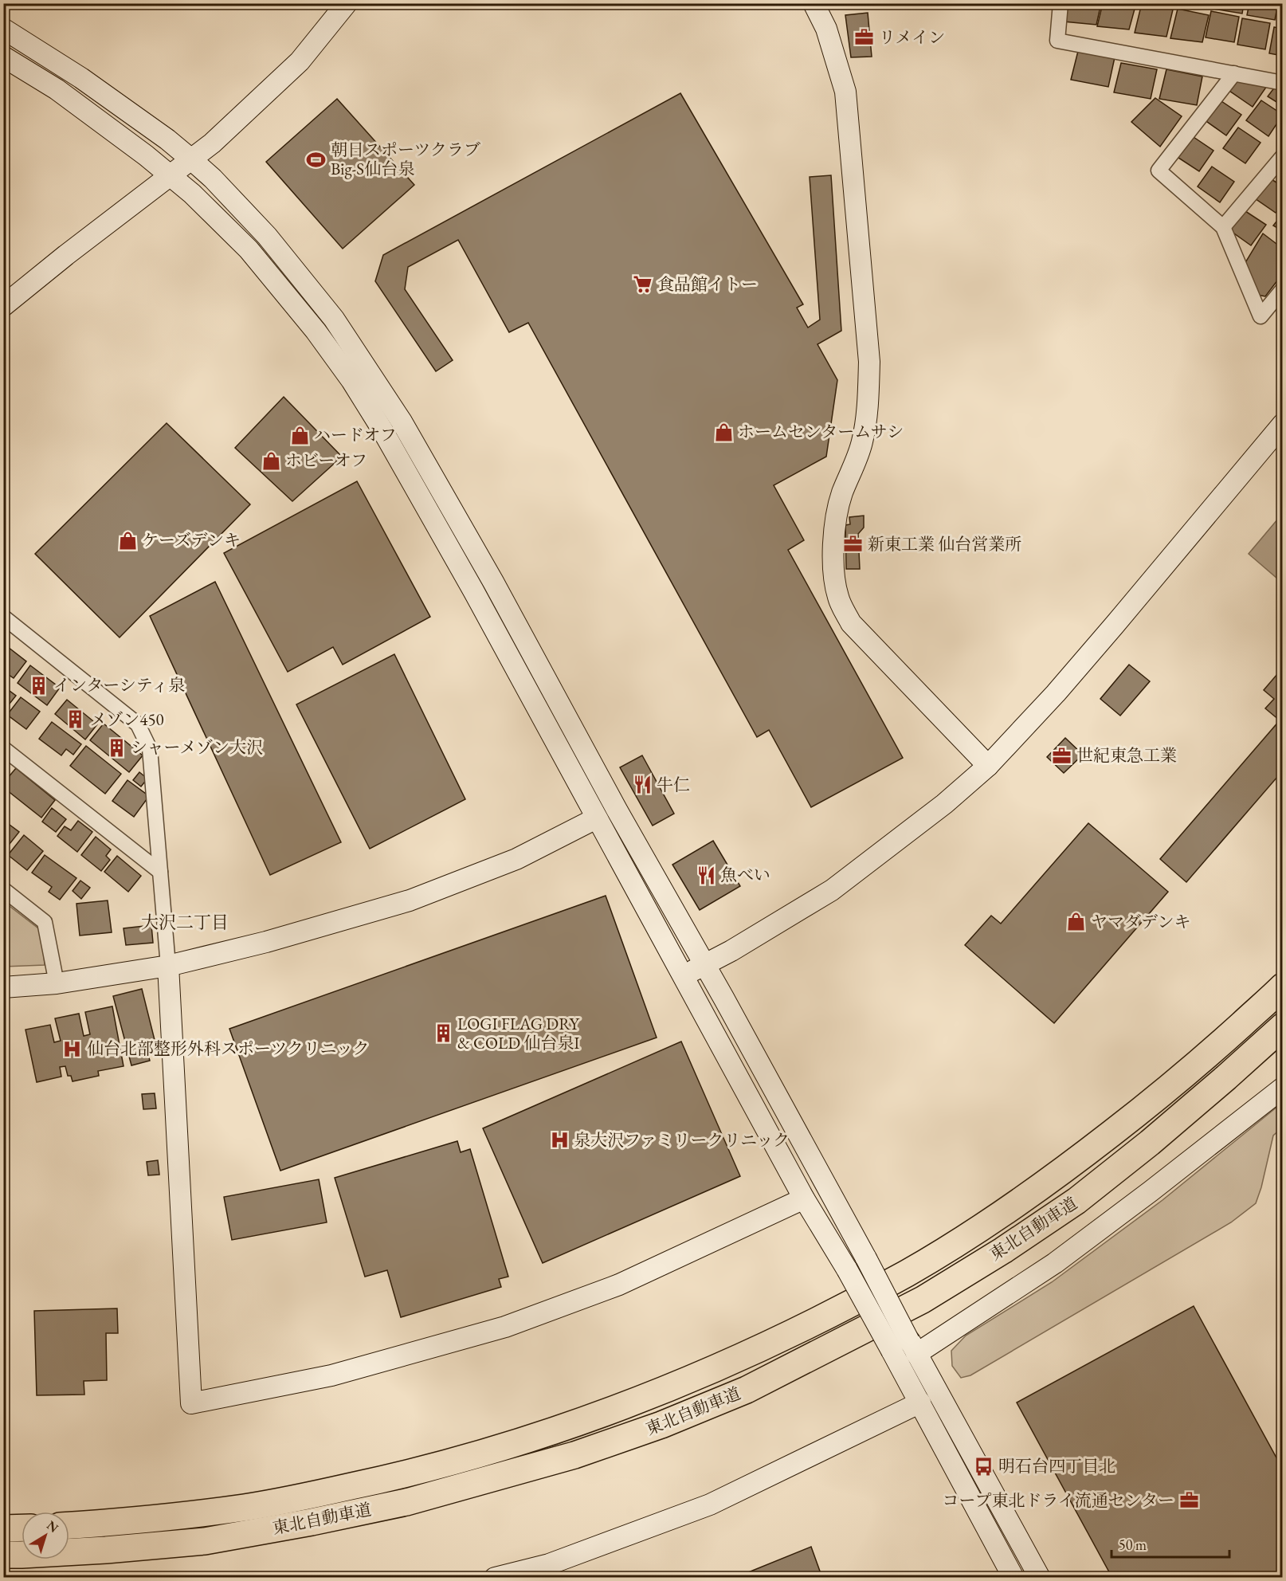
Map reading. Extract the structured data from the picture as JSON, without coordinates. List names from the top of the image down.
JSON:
{
  "streets": {
    "highway": ["東北自動車道"]
  },
  "districts": ["大沢二丁目"],
  "places": {
    "office": [
      "リメイン",
      "新東工業 仙台営業所",
      "世紀東急工業",
      "コープ東北ドライ流通センター"
    ],
    "sports": ["朝日スポーツクラブ Big-S仙台泉"],
    "supermarket": ["食品館イトー"],
    "shop": [
      "ホームセンタームサシ",
      "ハードオフ",
      "ホビーオフ",
      "ケーズデンキ",
      "ヤマダデンキ"
    ],
    "building": [
      "インターシティ泉",
      "メゾン450",
      "シャーメゾン大沢",
      "LOGI FLAG DRY & COLD 仙台泉I"
    ],
    "restaurant": ["牛仁", "魚べい"],
    "hospital": ["仙台北部整形外科スポーツクリニック", "泉大沢ファミリークリニック"],
    "bus stop": ["明石台四丁目北"]
  },
  "scale_bar": "50 m",
  "north": "top right"
}
